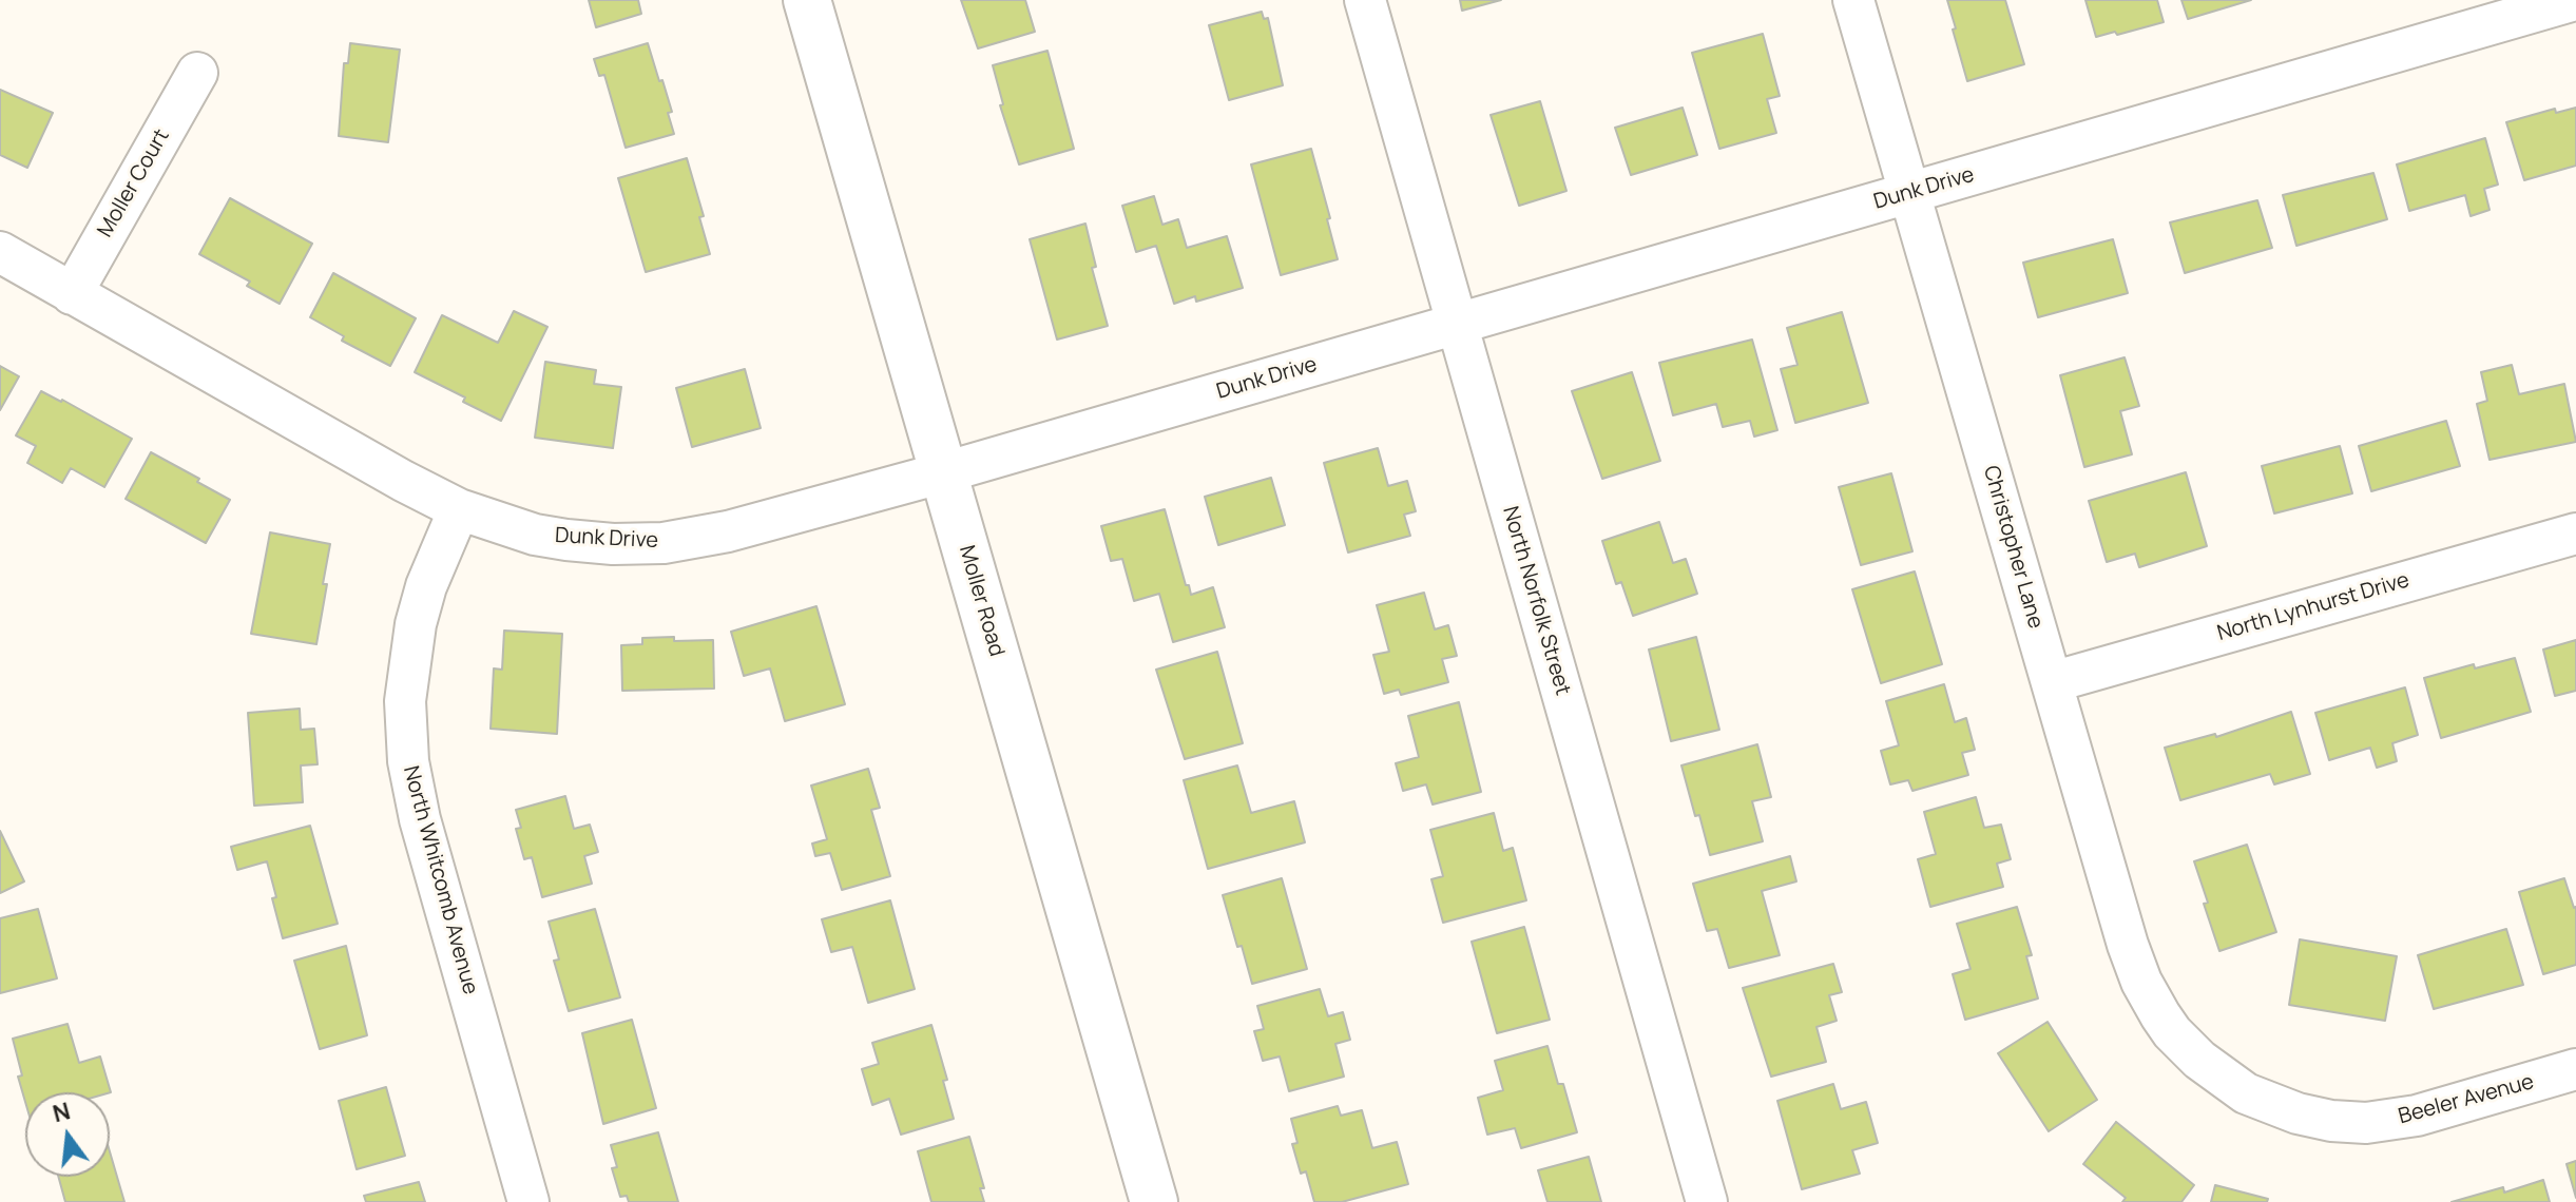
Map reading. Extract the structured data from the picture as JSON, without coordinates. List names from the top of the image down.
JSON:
{
  "streets": {
    "main road": ["Moller Road"],
    "street": [
      "Moller Court",
      "Dunk Drive",
      "Christopher Lane",
      "North Norfolk Street",
      "North Lynhurst Drive",
      "North Whitcomb Avenue",
      "Beeler Avenue"
    ]
  },
  "crossings": [
    ["Moller Court", "Dunk Drive"],
    ["Dunk Drive", "Christopher Lane"],
    ["Dunk Drive", "Moller Road"],
    ["Dunk Drive", "North Norfolk Street"],
    ["Dunk Drive", "North Whitcomb Avenue"],
    ["Christopher Lane", "North Lynhurst Drive"],
    ["Christopher Lane", "Beeler Avenue"]
  ],
  "north": "top"
}
